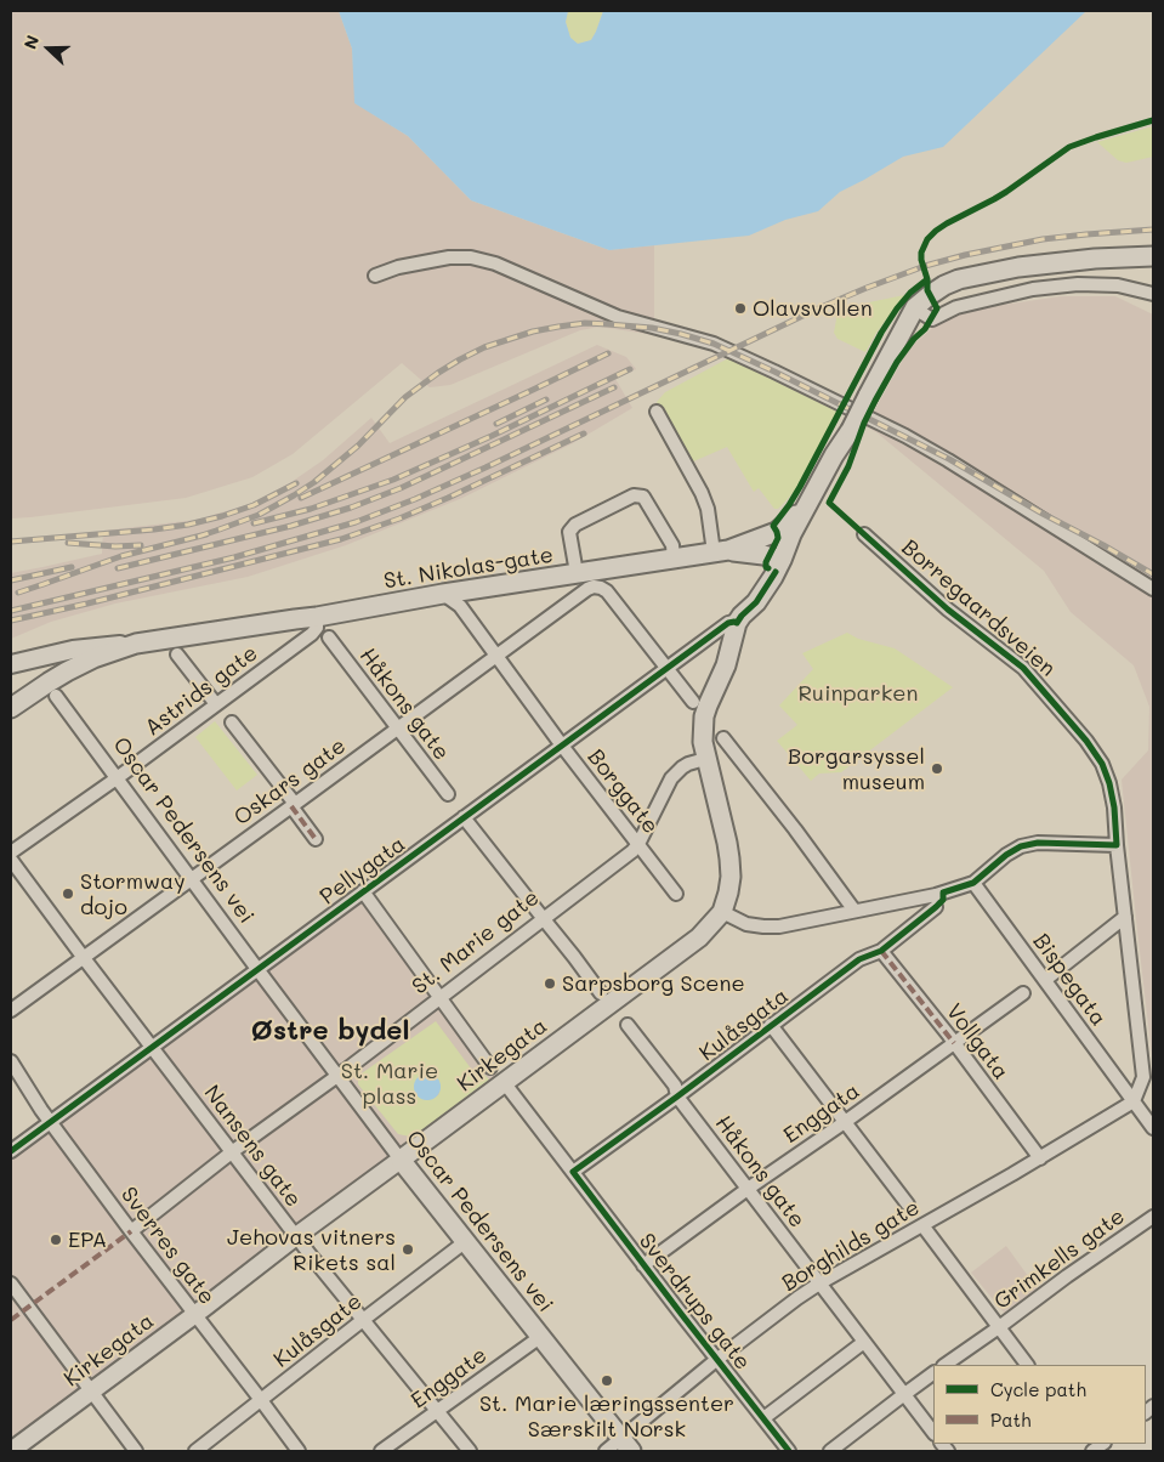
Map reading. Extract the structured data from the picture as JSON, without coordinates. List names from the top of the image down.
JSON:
{
  "streets": {
    "main road": ["St. Nikolas-gate", "Oscar Pedersens vei", "Kirkegata"],
    "street": [
      "Borregaardsveien",
      "Astrids gate",
      "Håkons gate",
      "Oskars gate",
      "Borggate",
      "Pellygata",
      "St. Marie gate",
      "Bispegata",
      "Kulåsgata",
      "Vollgata",
      "Enggata",
      "Nansens gate",
      "Sverres gate",
      "Borghilds gate",
      "Grimkells gate",
      "Sverdrups gate",
      "Kulåsgate",
      "Enggate"
    ]
  },
  "crossings": [
    ["St. Nikolas-gate", "Astrids gate"],
    ["St. Nikolas-gate", "Borggate"],
    ["Borregaardsveien", "Bispegata"],
    ["Borregaardsveien", "Borghilds gate"],
    ["Astrids gate", "Oscar Pedersens vei"],
    ["Håkons gate", "Oskars gate"],
    ["Håkons gate", "Kulåsgata"],
    ["Håkons gate", "Enggata"],
    ["Håkons gate", "Borghilds gate"],
    ["Oskars gate", "Borggate"],
    ["Oskars gate", "Oscar Pedersens vei"],
    ["Oskars gate", "Pellygata"],
    ["Oskars gate", "Nansens gate"],
    ["Borggate", "Pellygata"],
    ["Borggate", "St. Marie gate"],
    ["Oscar Pedersens vei", "Pellygata"],
    ["Oscar Pedersens vei", "St. Marie gate"],
    ["Oscar Pedersens vei", "Kirkegata"],
    ["Oscar Pedersens vei", "Borghilds gate"],
    ["Oscar Pedersens vei", "Kulåsgate"],
    ["Oscar Pedersens vei", "Enggate"],
    ["Pellygata", "Nansens gate"],
    ["Pellygata", "Sverres gate"],
    ["St. Marie gate", "Nansens gate"],
    ["St. Marie gate", "Sverres gate"],
    ["Bispegata", "Borghilds gate"],
    ["Kulåsgata", "Vollgata"],
    ["Kulåsgata", "Sverdrups gate"],
    ["Vollgata", "Enggata"],
    ["Vollgata", "Borghilds gate"],
    ["Kirkegata", "Nansens gate"],
    ["Kirkegata", "Sverres gate"],
    ["Kirkegata", "Sverdrups gate"],
    ["Enggata", "Sverdrups gate"],
    ["Nansens gate", "Kulåsgate"],
    ["Nansens gate", "Enggate"],
    ["Sverres gate", "Kulåsgate"],
    ["Borghilds gate", "Sverdrups gate"]
  ],
  "districts": ["Østre bydel"],
  "parks": ["Ruinparken", "St. Marie plass"],
  "places": [
    "Olavsvollen",
    "Borgarsyssel museum",
    "Stormway dojo",
    "Sarpsborg Scene",
    "EPA",
    "Jehovas vitners Rikets sal",
    "St. Marie læringssenter Særskilt Norsk"
  ],
  "legend": ["Cycle path", "Path"],
  "north": "left"
}
